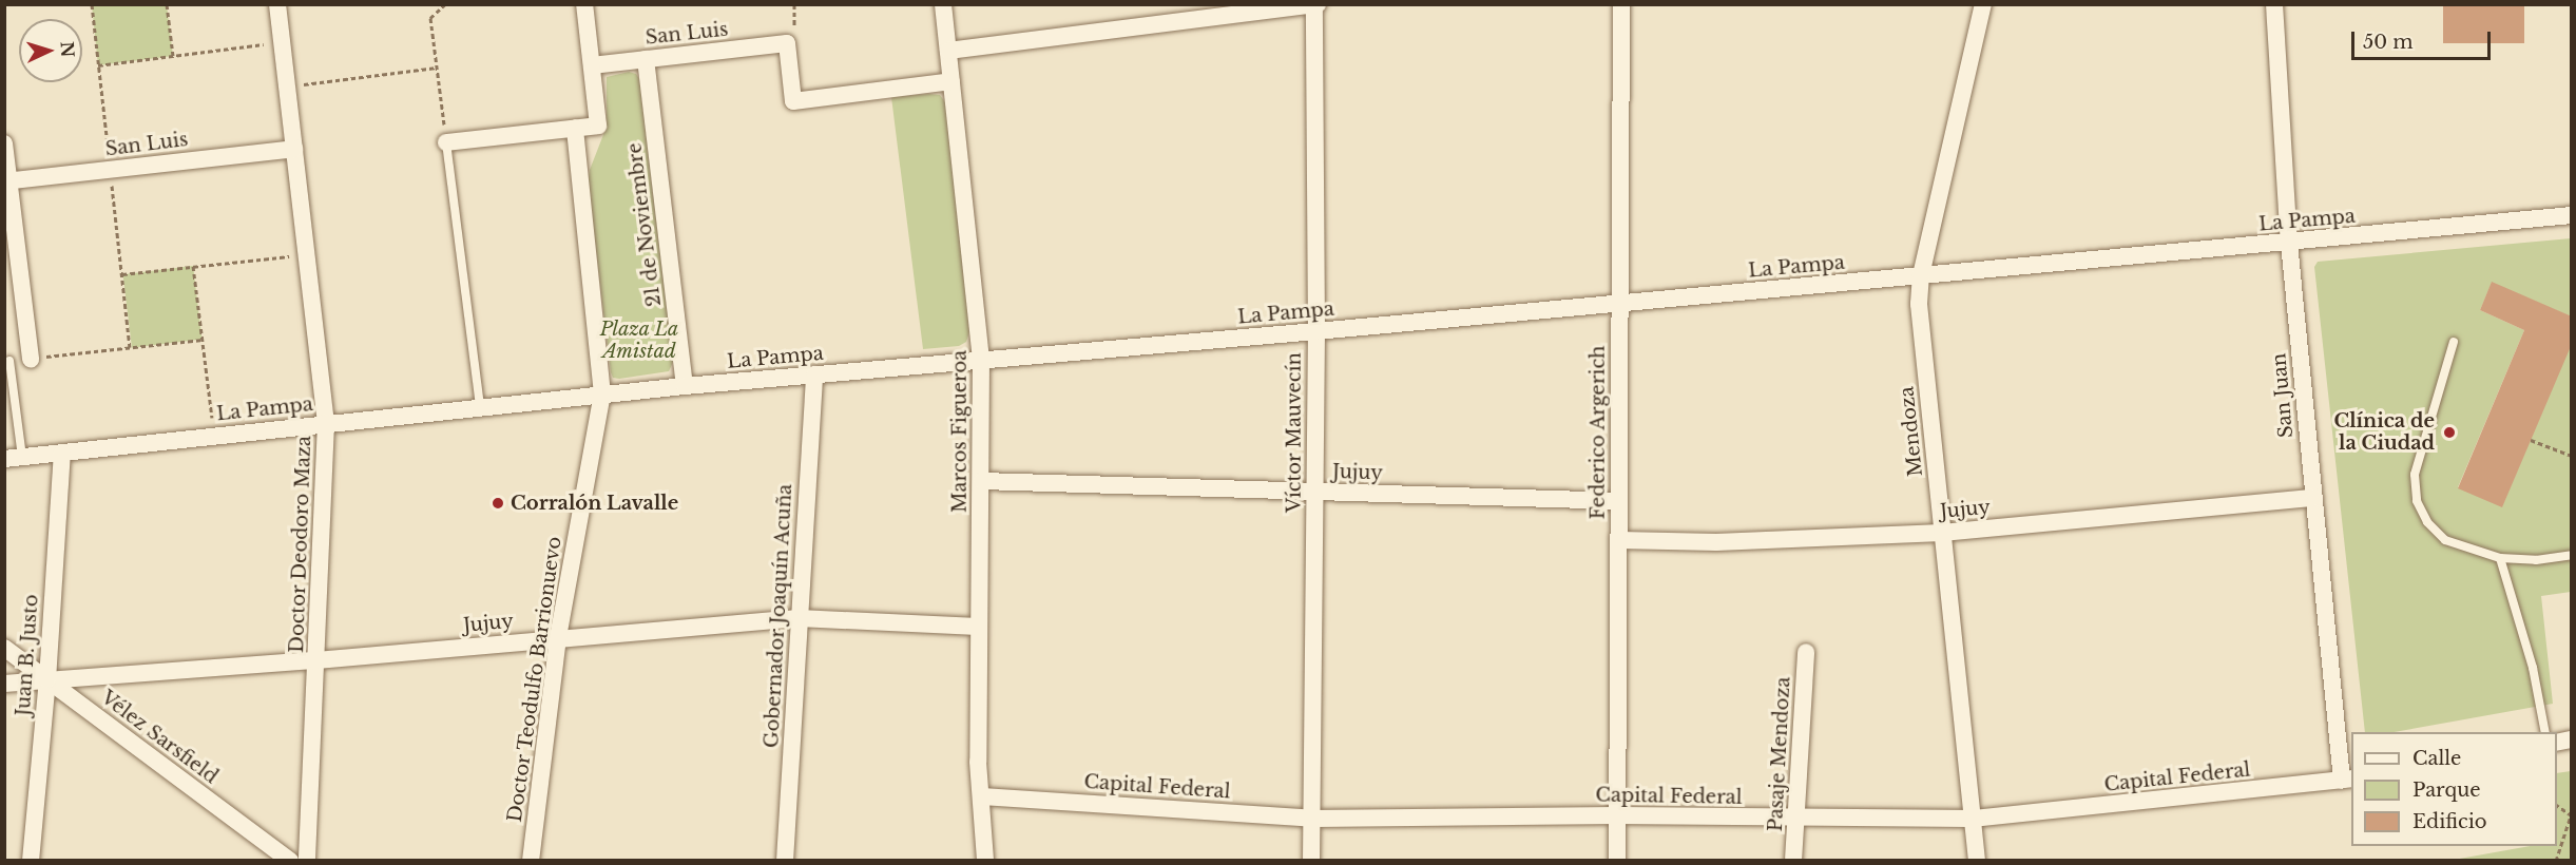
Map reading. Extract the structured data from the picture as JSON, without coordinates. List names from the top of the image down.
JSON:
{
  "streets": {
    "street": [
      "San Luis",
      "La Pampa",
      "21 de Noviembre",
      "San Juan",
      "Marcos Figueroa",
      "Mendoza",
      "Víctor Mauvecín",
      "Federico Argerich",
      "Jujuy",
      "Doctor Deodoro Maza",
      "Gobernador Joaquín Acuña",
      "Juan B. Justo",
      "Doctor Teodulfo Barrionuevo",
      "Vélez Sarsfield",
      "Pasaje Mendoza",
      "Capital Federal"
    ]
  },
  "crossings": [
    ["San Luis", "21 de Noviembre"],
    ["San Luis", "Doctor Deodoro Maza"],
    ["La Pampa", "21 de Noviembre"],
    ["La Pampa", "San Juan"],
    ["La Pampa", "Marcos Figueroa"],
    ["La Pampa", "Mendoza"],
    ["La Pampa", "Víctor Mauvecín"],
    ["La Pampa", "Federico Argerich"],
    ["La Pampa", "Doctor Deodoro Maza"],
    ["La Pampa", "Gobernador Joaquín Acuña"],
    ["La Pampa", "Juan B. Justo"],
    ["La Pampa", "Doctor Teodulfo Barrionuevo"],
    ["San Juan", "Jujuy"],
    ["San Juan", "Capital Federal"],
    ["Marcos Figueroa", "Jujuy"],
    ["Marcos Figueroa", "Capital Federal"],
    ["Mendoza", "Jujuy"],
    ["Mendoza", "Capital Federal"],
    ["Víctor Mauvecín", "Jujuy"],
    ["Víctor Mauvecín", "Capital Federal"],
    ["Federico Argerich", "Jujuy"],
    ["Federico Argerich", "Capital Federal"],
    ["Jujuy", "Doctor Deodoro Maza"],
    ["Jujuy", "Gobernador Joaquín Acuña"],
    ["Jujuy", "Juan B. Justo"],
    ["Jujuy", "Doctor Teodulfo Barrionuevo"],
    ["Jujuy", "Vélez Sarsfield"],
    ["Juan B. Justo", "Vélez Sarsfield"],
    ["Pasaje Mendoza", "Capital Federal"]
  ],
  "parks": ["Plaza La Amistad"],
  "places": ["Clínica de la Ciudad", "Corralón Lavalle"],
  "legend": ["Calle", "Parque", "Edificio"],
  "scale_bar": "50 m",
  "north": "right"
}
